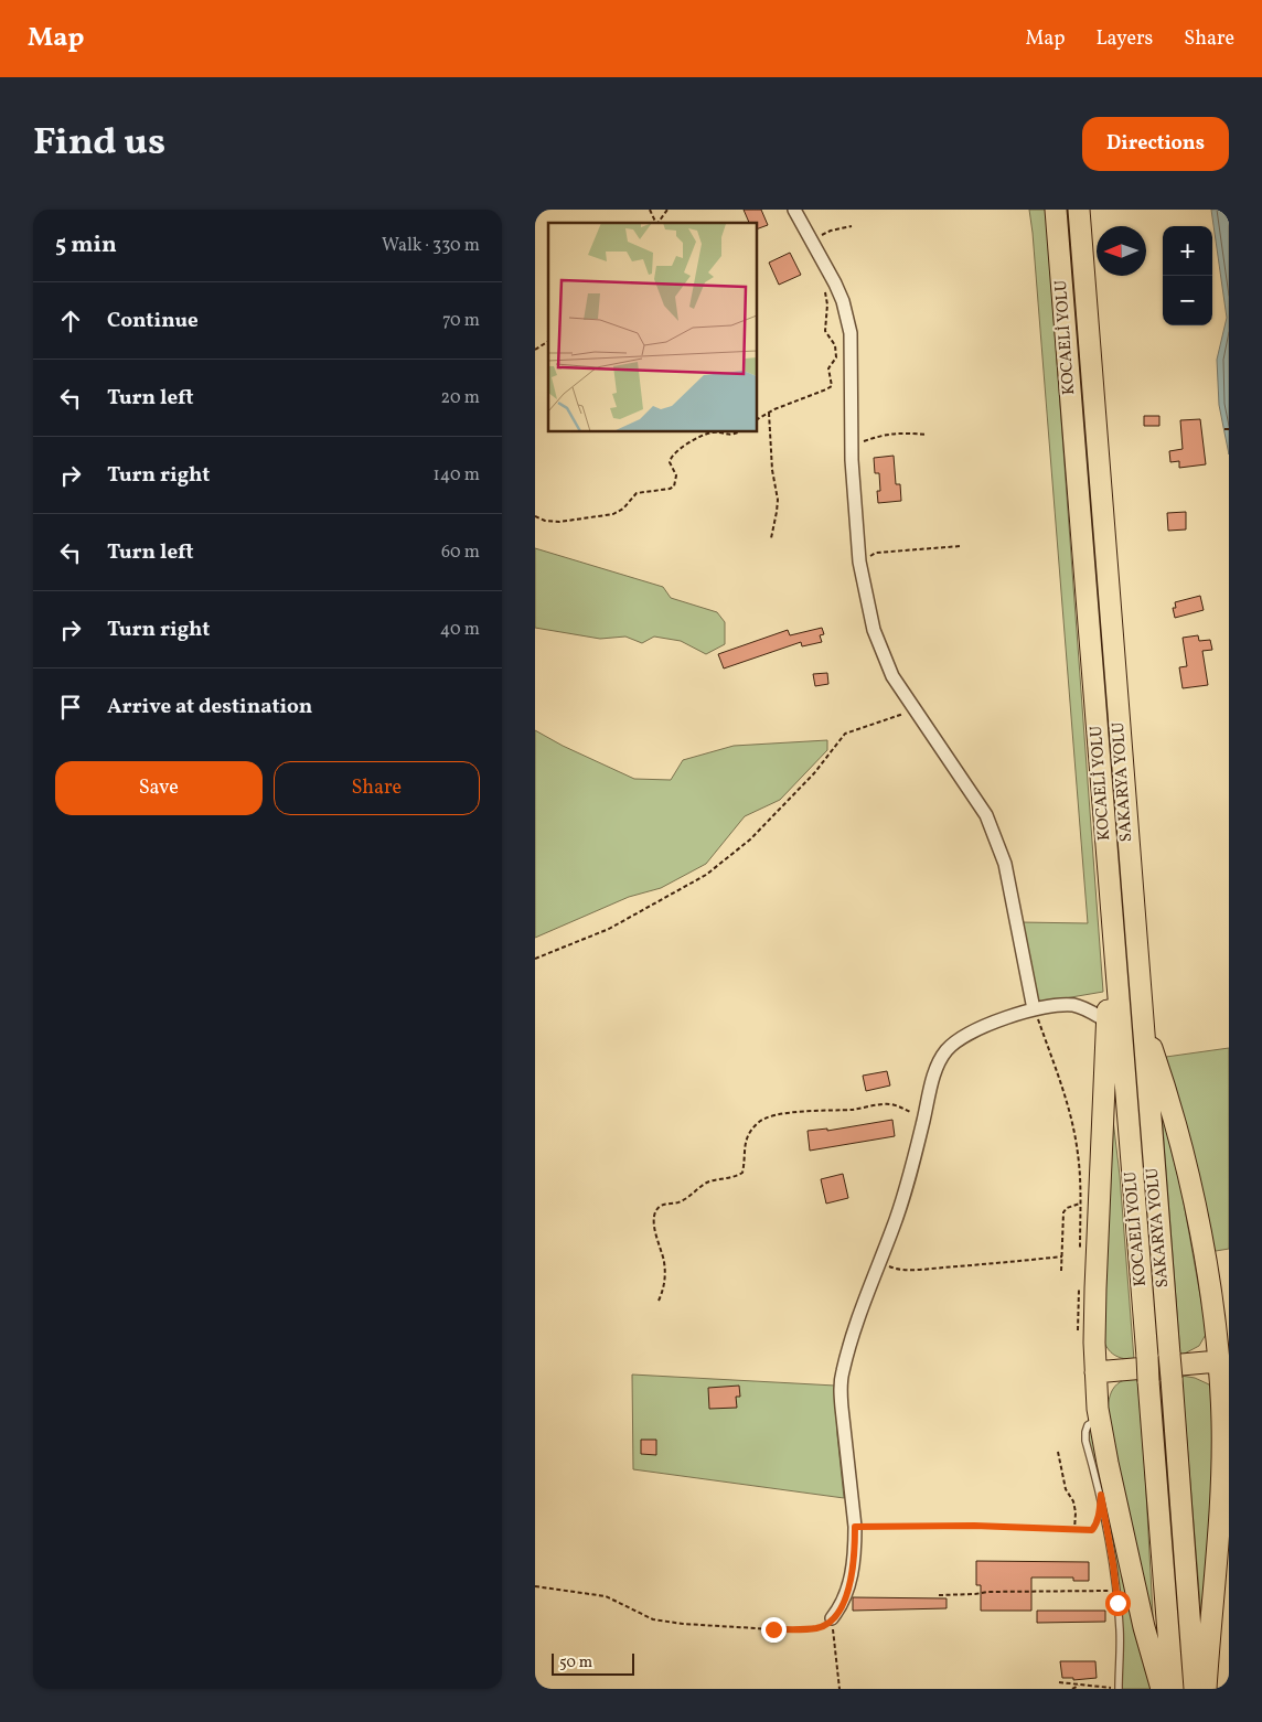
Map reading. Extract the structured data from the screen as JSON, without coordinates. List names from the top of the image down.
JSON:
{
  "streets": {
    "highway": ["KOCAELİ YOLU", "SAKARYA YOLU"]
  },
  "scale_bar": "50 m",
  "north": "left",
  "page": {
    "header": "Map",
    "nav": ["Map", "Layers", "Share"],
    "title": "Find us",
    "buttons": [
      "Directions",
      ["Save", "Share"]
    ],
    "heading": ["5 min", "Walk · 330 m"],
    "map_buttons": ["+", "−"],
    "list": [
      ["Continue", "70 m"],
      ["Turn left", "20 m"],
      ["Turn right", "140 m"],
      ["Turn left", "60 m"],
      ["Turn right", "40 m"],
      "Arrive at destination"
    ],
    "scale": "50 m"
  }
}
